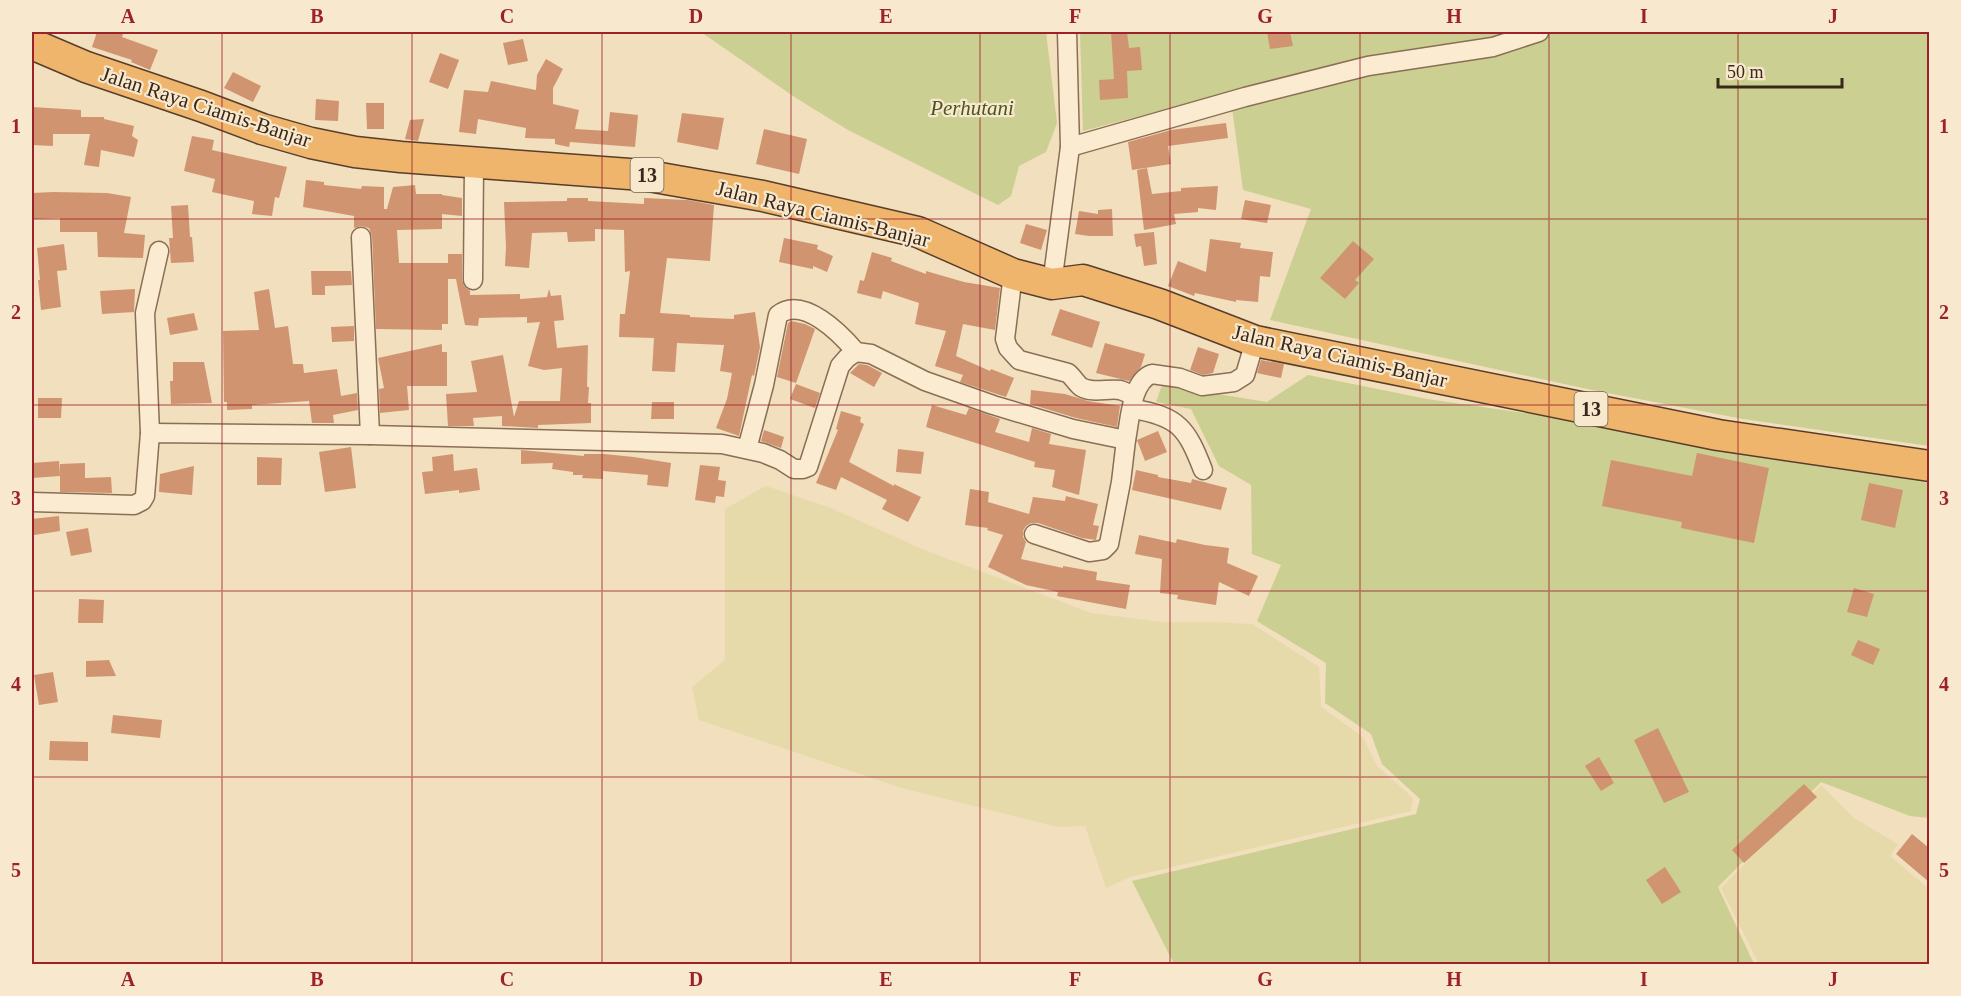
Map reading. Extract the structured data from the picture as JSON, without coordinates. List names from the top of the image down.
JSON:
{
  "streets": {
    "highway": ["Jalan Raya Ciamis-Banjar", "13"]
  },
  "parks": ["Perhutani"],
  "scale_bar": "50 m",
  "grid": {
    "columns": [
      "A",
      "B",
      "C",
      "D",
      "E",
      "F",
      "G",
      "H",
      "I",
      "J"
    ],
    "rows": [
      "1",
      "2",
      "3",
      "4",
      "5"
    ]
  }
}
